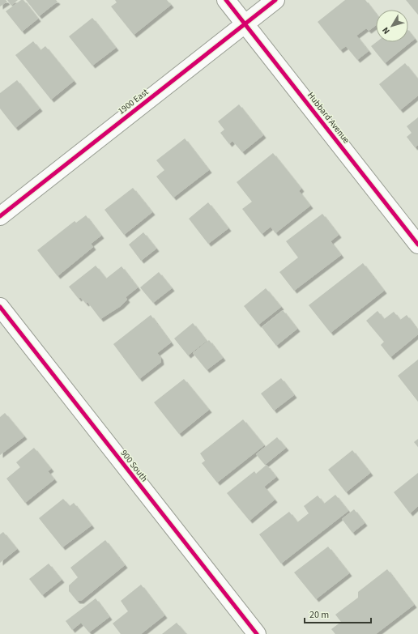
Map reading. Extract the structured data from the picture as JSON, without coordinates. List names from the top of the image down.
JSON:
{
  "streets": {
    "street": ["1900 East", "Hubbard Avenue", "900 South"]
  },
  "crossings": [
    ["1900 East", "Hubbard Avenue"]
  ],
  "scale_bar": "20 m",
  "north": "bottom left"
}
